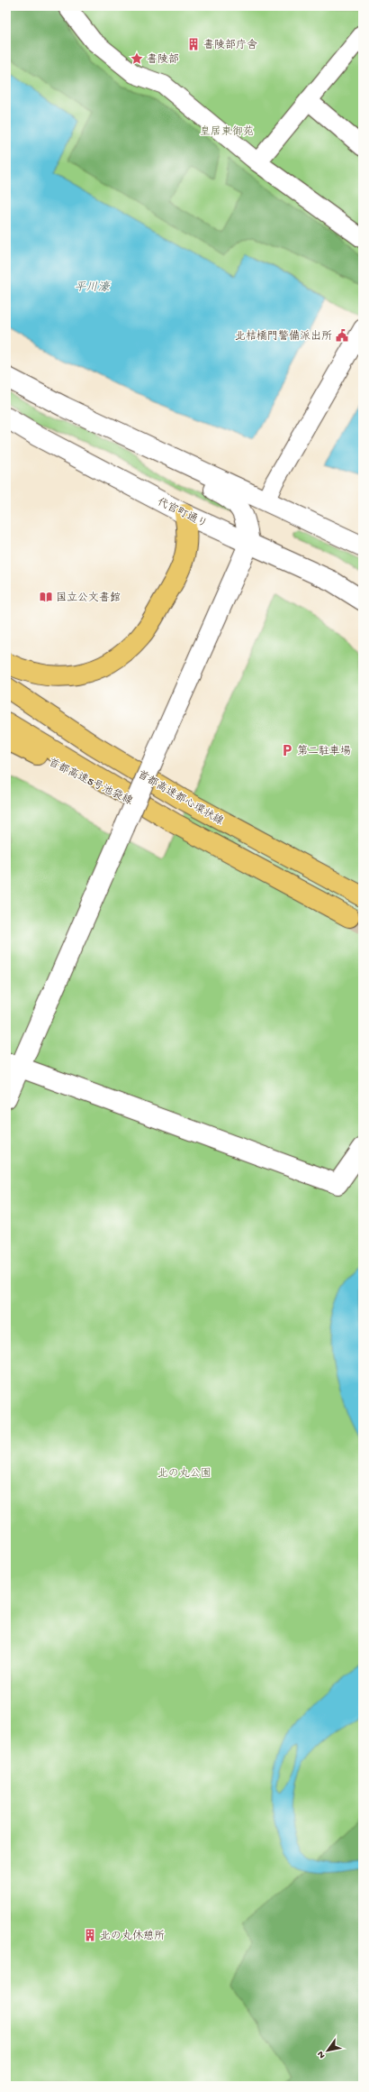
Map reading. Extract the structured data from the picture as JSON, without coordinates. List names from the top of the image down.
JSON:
{
  "streets": {
    "highway": ["首都高速5号池袋線", "首都高速都心環状線"],
    "street": ["代官町通り"]
  },
  "water": ["平川濠"],
  "parks": ["皇居東御苑", "北の丸公園"],
  "places": {
    "building": ["書陵部庁舎", "北の丸休憩所"],
    "place": ["書陵部"],
    "public building": ["北桔橋門警備派出所"],
    "library": ["国立公文書館"],
    "parking": ["第二駐車場"]
  },
  "north": "bottom left"
}
